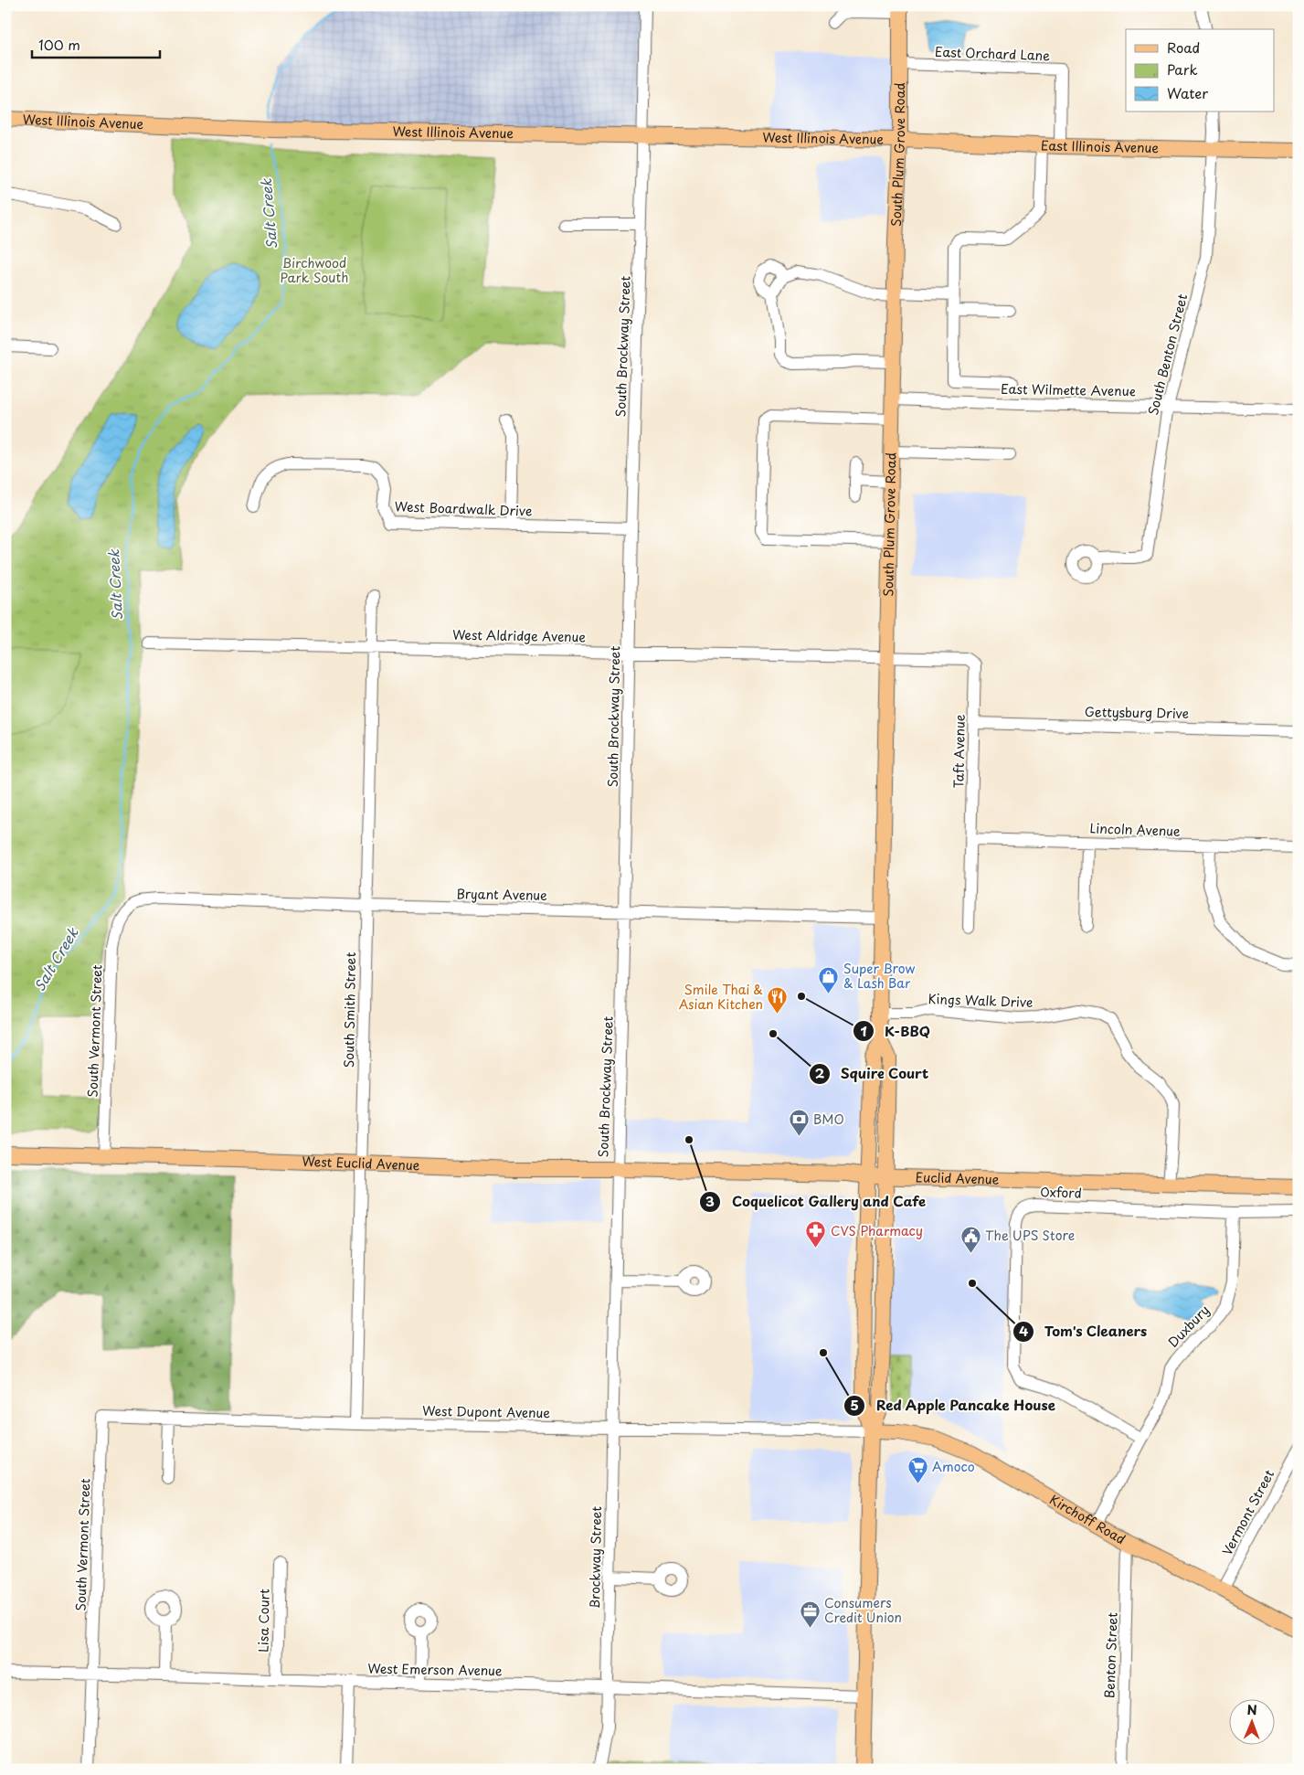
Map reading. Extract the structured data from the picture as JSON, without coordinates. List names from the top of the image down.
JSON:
{
  "streets": {
    "main road": [
      "West Illinois Avenue",
      "East Illinois Avenue",
      "South Plum Grove Road",
      "West Euclid Avenue",
      "Euclid Avenue",
      "Kirchoff Road"
    ],
    "street": [
      "East Orchard Lane",
      "South Brockway Street",
      "South Benton Street",
      "East Wilmette Avenue",
      "West Boardwalk Drive",
      "West Aldridge Avenue",
      "Gettysburg Drive",
      "Taft Avenue",
      "Lincoln Avenue",
      "Bryant Avenue",
      "Kings Walk Drive",
      "South Smith Street",
      "South Vermont Street",
      "Oxford",
      "Duxbury",
      "West Dupont Avenue",
      "Vermont Street",
      "Brockway Street",
      "Lisa Court",
      "Benton Street",
      "West Emerson Avenue"
    ]
  },
  "crossings": [
    ["East Orchard Lane", "East Illinois Avenue"],
    ["East Orchard Lane", "South Plum Grove Road"],
    ["West Illinois Avenue", "East Illinois Avenue"],
    ["West Illinois Avenue", "South Plum Grove Road"],
    ["West Illinois Avenue", "South Brockway Street"],
    ["East Illinois Avenue", "South Plum Grove Road"],
    ["East Illinois Avenue", "South Benton Street"],
    ["South Plum Grove Road", "East Wilmette Avenue"],
    ["South Plum Grove Road", "West Aldridge Avenue"],
    ["South Plum Grove Road", "Taft Avenue"],
    ["South Plum Grove Road", "Bryant Avenue"],
    ["South Plum Grove Road", "Kings Walk Drive"],
    ["South Plum Grove Road", "Euclid Avenue"],
    ["South Plum Grove Road", "West Dupont Avenue"],
    ["South Plum Grove Road", "Kirchoff Road"],
    ["South Plum Grove Road", "West Emerson Avenue"],
    ["South Brockway Street", "West Boardwalk Drive"],
    ["South Brockway Street", "West Aldridge Avenue"],
    ["South Brockway Street", "Bryant Avenue"],
    ["South Brockway Street", "West Euclid Avenue"],
    ["South Brockway Street", "Euclid Avenue"],
    ["South Brockway Street", "West Dupont Avenue"],
    ["South Brockway Street", "Brockway Street"],
    ["South Benton Street", "East Wilmette Avenue"],
    ["West Aldridge Avenue", "Taft Avenue"],
    ["West Aldridge Avenue", "South Smith Street"],
    ["Gettysburg Drive", "Taft Avenue"],
    ["Taft Avenue", "Lincoln Avenue"],
    ["Bryant Avenue", "South Smith Street"],
    ["Bryant Avenue", "South Vermont Street"],
    ["Kings Walk Drive", "Euclid Avenue"],
    ["South Smith Street", "West Euclid Avenue"],
    ["South Smith Street", "West Dupont Avenue"],
    ["South Vermont Street", "West Euclid Avenue"],
    ["South Vermont Street", "West Dupont Avenue"],
    ["South Vermont Street", "West Emerson Avenue"],
    ["West Euclid Avenue", "Euclid Avenue"],
    ["Oxford", "Duxbury"],
    ["Duxbury", "Kirchoff Road"],
    ["West Dupont Avenue", "Kirchoff Road"],
    ["West Dupont Avenue", "Brockway Street"],
    ["Vermont Street", "Kirchoff Road"],
    ["Kirchoff Road", "Benton Street"],
    ["Brockway Street", "West Emerson Avenue"],
    ["Lisa Court", "West Emerson Avenue"]
  ],
  "water": ["Salt Creek"],
  "parks": ["Birchwood Park South"],
  "places": {
    "shop": ["Super Brow & Lash Bar"],
    "other": [
      "K-BBQ",
      "Squire Court",
      "Coquelicot Gallery and Cafe",
      "Tom's Cleaners",
      "Red Apple Pancake House"
    ],
    "restaurant": ["Smile Thai & Asian Kitchen"],
    "bank": ["BMO"],
    "pharmacy": ["CVS Pharmacy"],
    "public building": ["The UPS Store"],
    "supermarket": ["Amoco"],
    "office": ["Consumers Credit Union"]
  },
  "legend": ["Road", "Park", "Water"],
  "scale_bar": "100 m",
  "north": "top"
}
